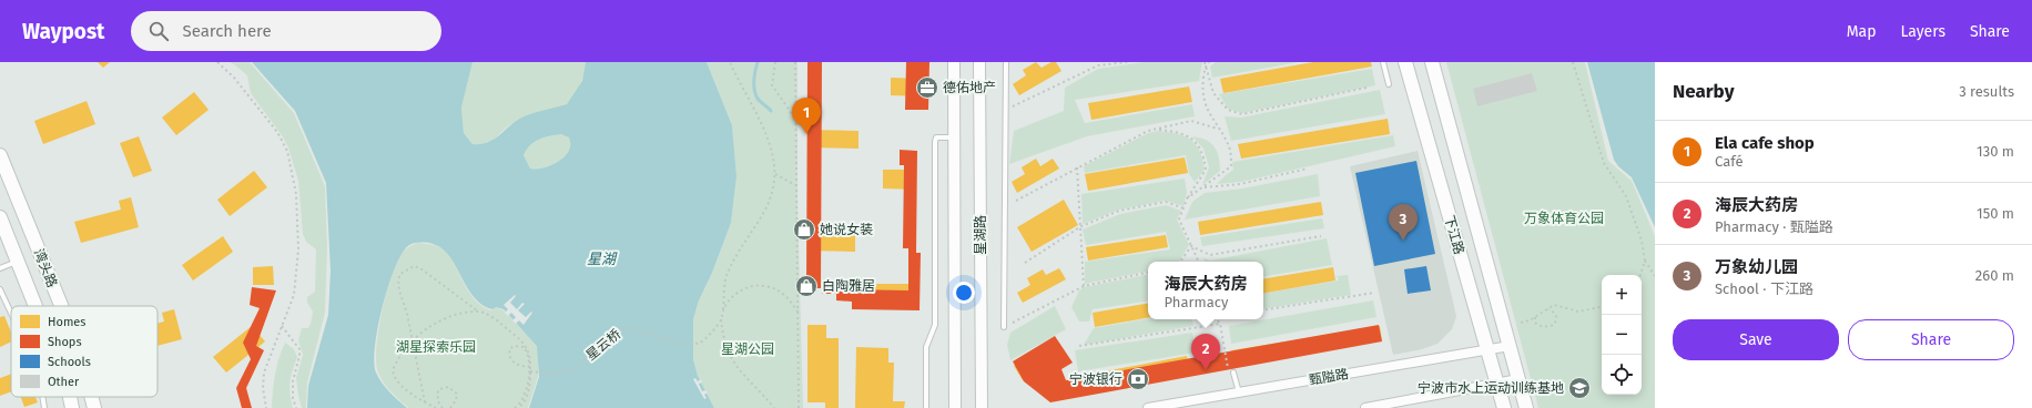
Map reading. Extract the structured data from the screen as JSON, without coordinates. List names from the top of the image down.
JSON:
{
  "streets": {
    "main road": ["下江路", "湾头路"],
    "street": ["星湖路", "甄隘路"],
    "path": ["星云桥"]
  },
  "crossings": [
    ["下江路", "甄隘路"]
  ],
  "water": ["星湖"],
  "parks": ["万象体育公园", "湖星探索乐园", "星湖公园"],
  "places": {
    "office": ["德佑地产"],
    "shop": ["她说女装", "白陶雅居"],
    "bank": ["宁波银行"],
    "school or university": ["宁波市水上运动训练基地"]
  },
  "legend": [
    "Homes",
    "Shops",
    "Schools",
    "Other"
  ],
  "page": {
    "header": "Waypost",
    "search": "Search here",
    "nav": ["Map", "Layers", "Share"],
    "heading": ["Nearby", "3 results"],
    "pins": ["1", "3", "2"],
    "list": [
      {
        "mark": "1",
        "name": "Ela cafe shop",
        "note": "Café",
        "value": "130 m"
      },
      {
        "mark": "2",
        "name": "海辰大药房",
        "note": "Pharmacy · 甄隘路",
        "value": "150 m"
      },
      {
        "mark": "3",
        "name": "万象幼儿园",
        "note": "School · 下江路",
        "value": "260 m"
      }
    ],
    "popup": ["海辰大药房", "Pharmacy"],
    "map_buttons": ["+", "−"],
    "buttons": ["Save", "Share"]
  }
}
